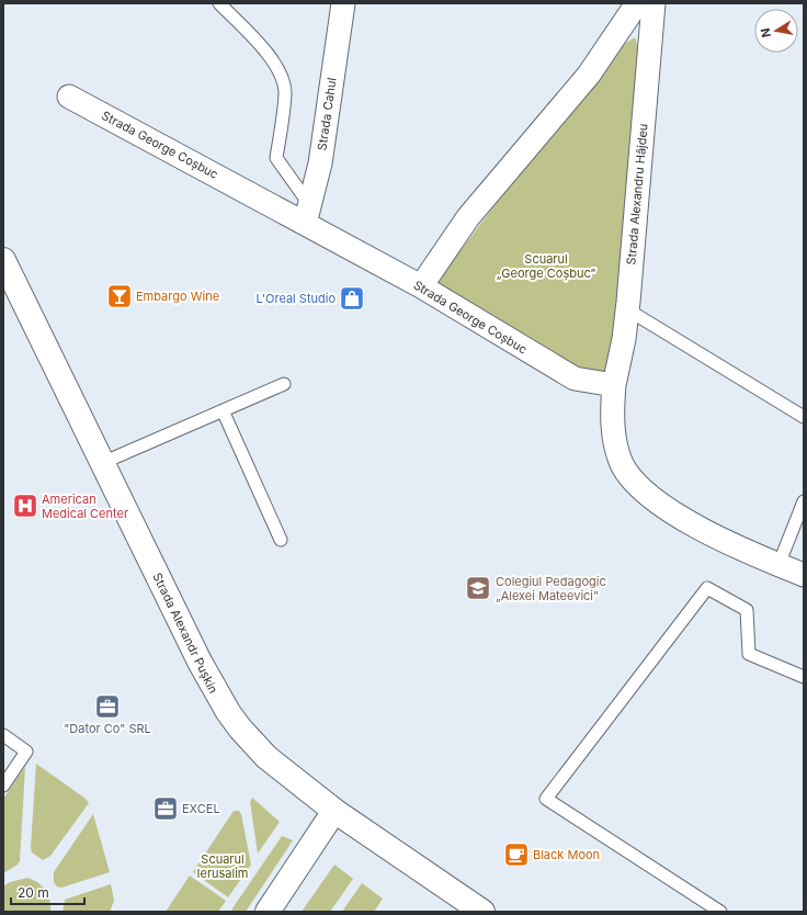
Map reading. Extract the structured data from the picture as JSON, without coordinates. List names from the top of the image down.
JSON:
{
  "streets": {
    "main road": ["Strada Alexandr Pușkin"],
    "street": ["Strada Cahul", "Strada George Coșbuc", "Strada Alexandru Hâjdeu"]
  },
  "crossings": [
    ["Strada Cahul", "Strada George Coșbuc"],
    ["Strada George Coșbuc", "Strada Alexandru Hâjdeu"]
  ],
  "parks": ["Scuarul „George Coșbuc”", "Scuarul Ierusalim"],
  "places": {
    "bar": ["Embargo Wine"],
    "shop": ["L'Oreal Studio"],
    "hospital": ["American Medical Center"],
    "school or university": ["Colegiul Pedagogic „Alexei Mateevici”"],
    "office": ["\"Dator Co\" SRL", "EXCEL"],
    "cafe": ["Black Moon"]
  },
  "scale_bar": "20 m",
  "north": "left"
}
